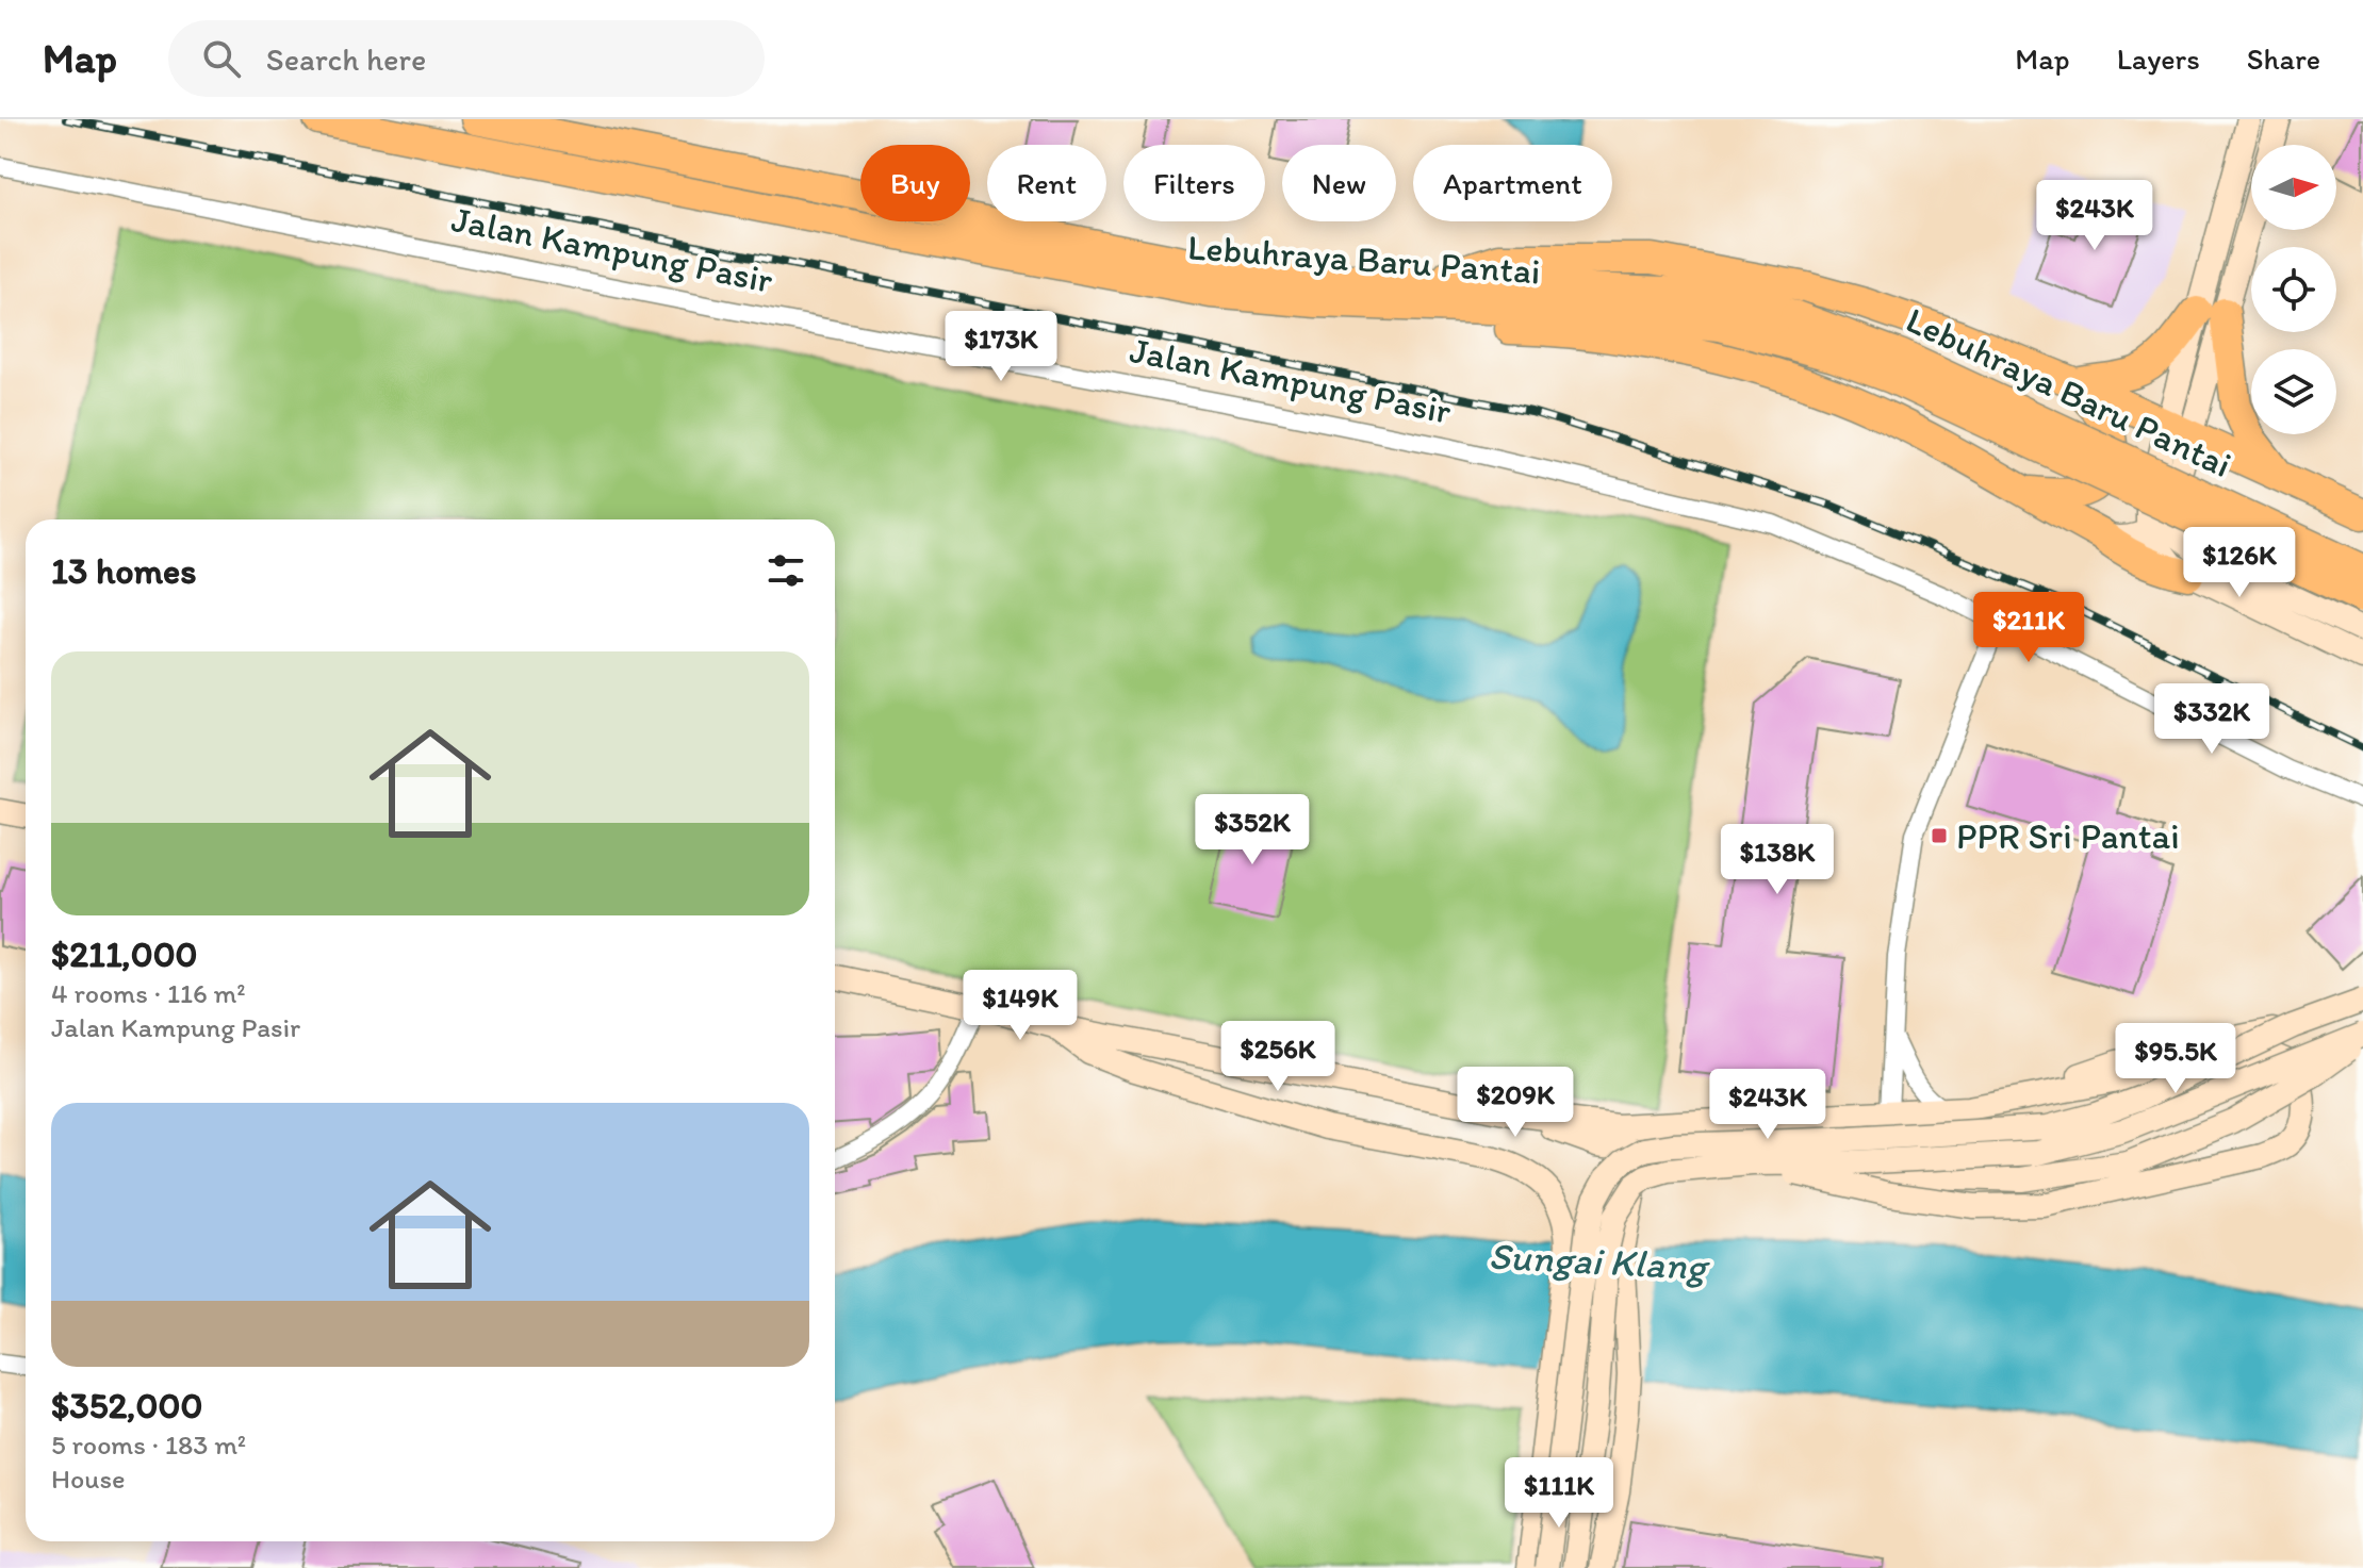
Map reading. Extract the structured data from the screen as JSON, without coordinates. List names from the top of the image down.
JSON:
{
  "streets": {
    "highway": ["Lebuhraya Baru Pantai"],
    "street": ["Jalan Kampung Pasir"]
  },
  "water": ["Sungai Klang"],
  "places": {
    "transit": ["PPR Sri Pantai"]
  },
  "north": "right",
  "page": {
    "header": "Map",
    "search": "Search here",
    "nav": ["Map", "Layers", "Share"],
    "chip": [
      "Buy",
      "Rent",
      "Filters",
      "New",
      "Apartment"
    ],
    "price": [
      "$243K",
      "$173K",
      "$126K",
      "$211K",
      "$332K",
      "$352K",
      "$138K",
      "$149K",
      "$256K",
      "$95.5K",
      "$209K",
      "$243K",
      "$111K"
    ],
    "heading": "13 homes",
    "list": [
      {
        "name": "$211,000",
        "note": "4 rooms · 116 m² · Jalan Kampung Pasir"
      },
      {
        "name": "$352,000",
        "note": "5 rooms · 183 m² · House"
      }
    ]
  }
}
